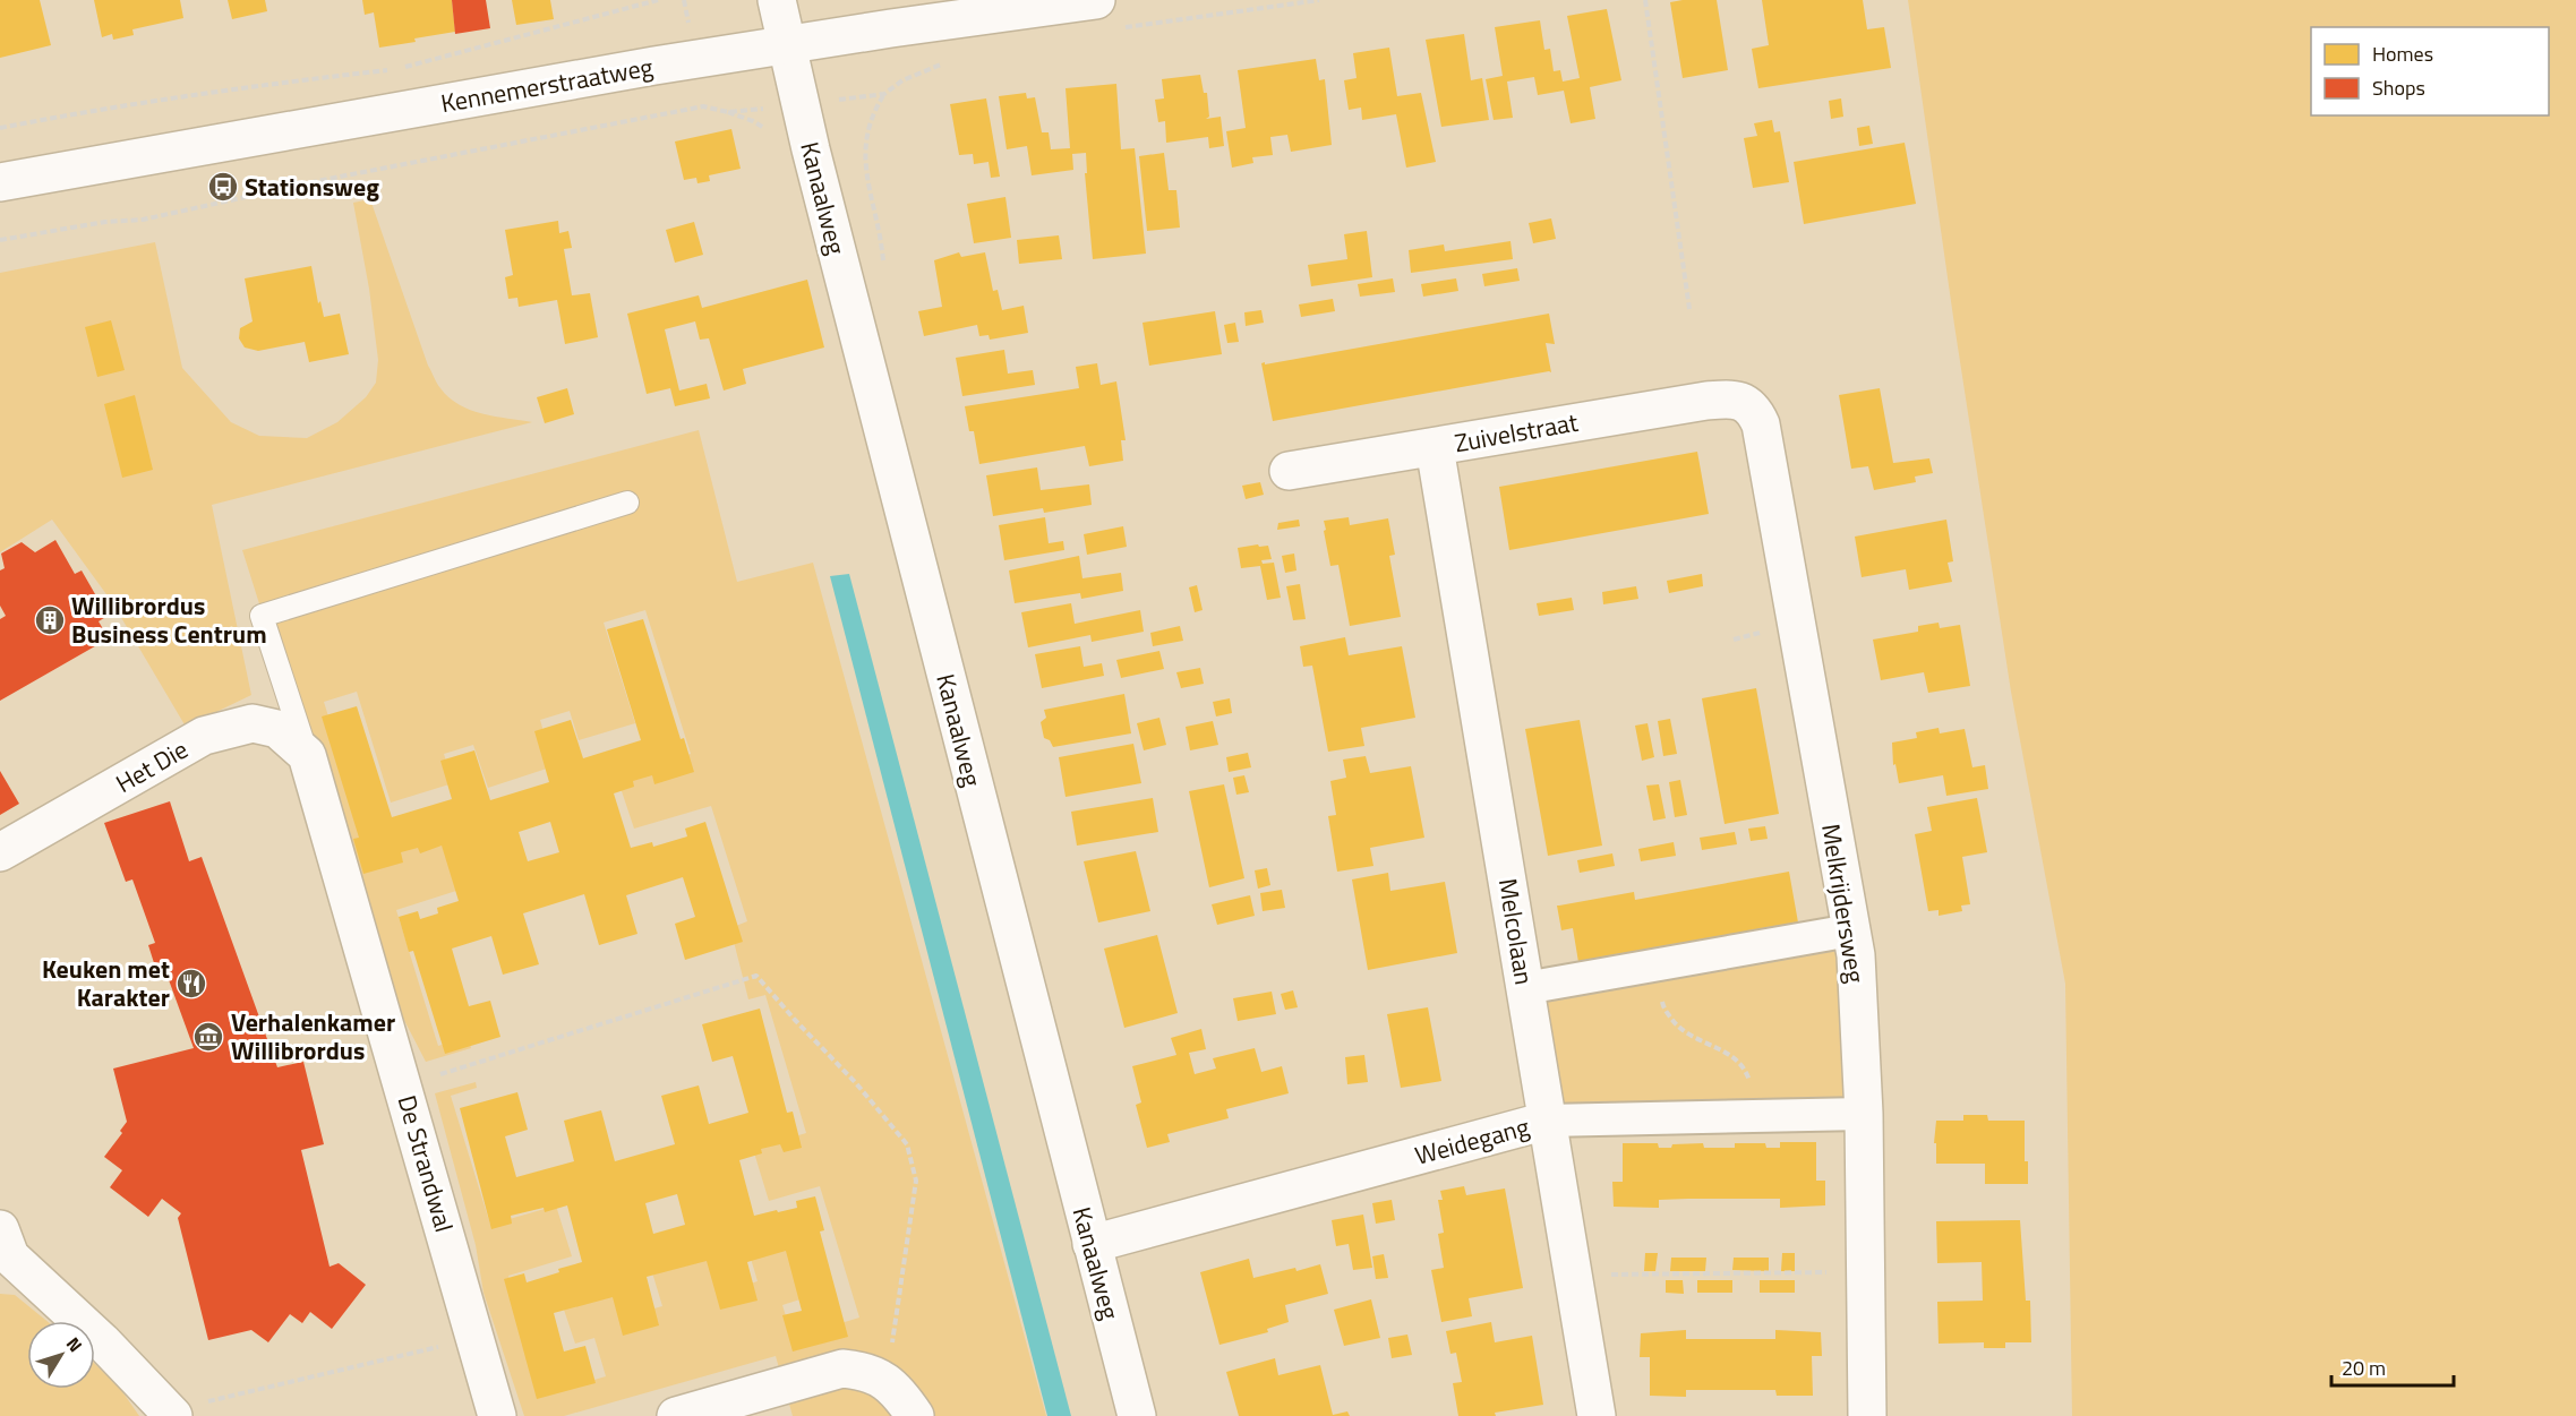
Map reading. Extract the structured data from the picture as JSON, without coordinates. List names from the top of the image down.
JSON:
{
  "streets": {
    "street": [
      "Kennemerstraatweg",
      "Kanaalweg",
      "Zuivelstraat",
      "Het Die",
      "Melkrijdersweg",
      "Melcolaan",
      "Weidegang",
      "De Strandwal"
    ]
  },
  "crossings": [
    ["Kennemerstraatweg", "Kanaalweg"],
    ["Kanaalweg", "Weidegang"],
    ["Zuivelstraat", "Melkrijdersweg"],
    ["Zuivelstraat", "Melcolaan"],
    ["Het Die", "De Strandwal"],
    ["Melkrijdersweg", "Weidegang"],
    ["Melcolaan", "Weidegang"]
  ],
  "places": {
    "bus stop": ["Stationsweg"],
    "building": ["Willibrordus Business Centrum"],
    "restaurant": ["Keuken met Karakter"],
    "museum": ["Verhalenkamer Willibrordus"]
  },
  "legend": ["Homes", "Shops"],
  "scale_bar": "20 m",
  "north": "top right"
}
